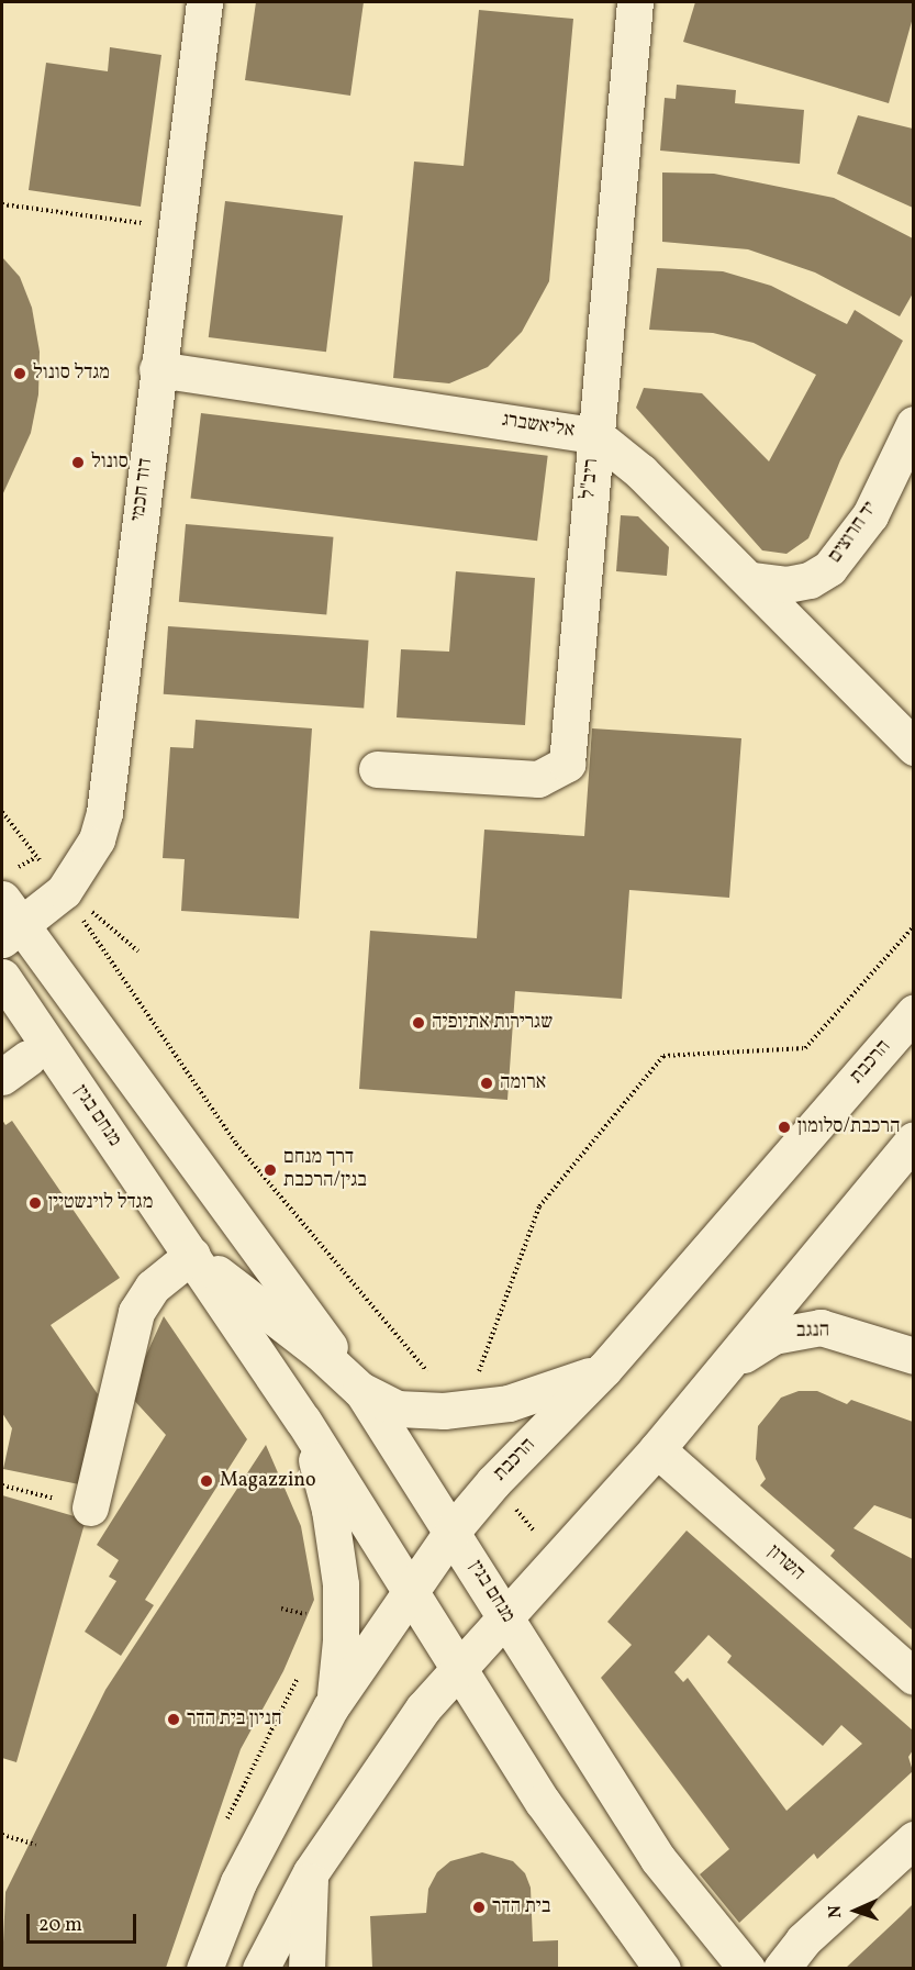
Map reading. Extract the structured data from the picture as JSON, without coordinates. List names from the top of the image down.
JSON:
{
  "streets": {
    "street": [
      "אליאשברג",
      "ריב\"ל",
      "דוד חכמי",
      "יד חרוצים",
      "הרכבת",
      "מנחם בגין",
      "הנגב",
      "השרון"
    ]
  },
  "crossings": [
    ["אליאשברג", "ריב\"ל"],
    ["אליאשברג", "דוד חכמי"],
    ["אליאשברג", "יד חרוצים"],
    ["הרכבת", "מנחם בגין"]
  ],
  "places": [
    "מגדל סונול",
    "סונול",
    "שגרירות אתיופיה",
    "ארומה",
    "הרכבת/סלומון",
    "דרך מנחם בגין/הרכבת",
    "מגדל לוינשטיין",
    "Magazzino",
    "חניון בית הדר",
    "בית הדר"
  ],
  "scale_bar": "20 m",
  "north": "left"
}
